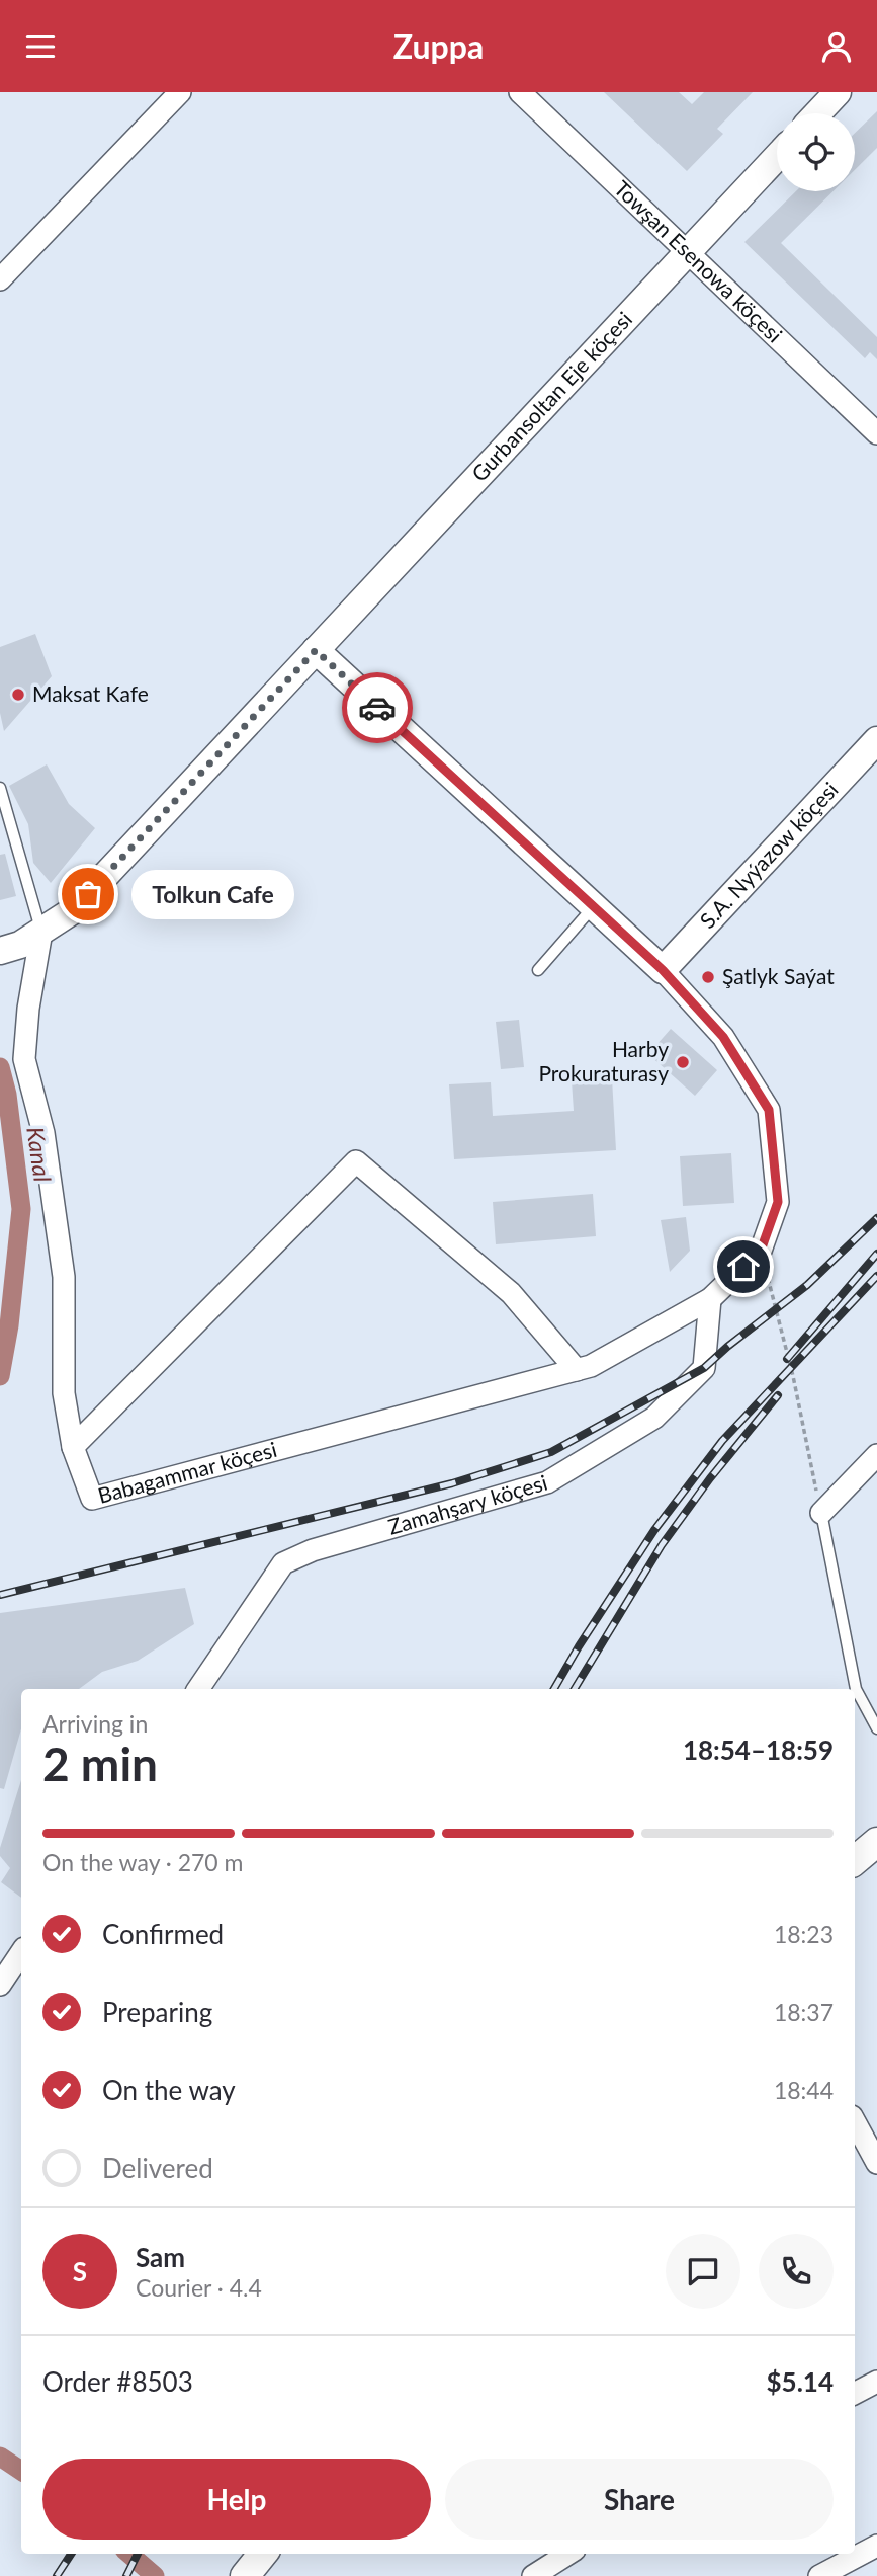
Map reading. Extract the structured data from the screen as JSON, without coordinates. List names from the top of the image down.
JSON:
{
  "streets": {
    "street": [
      "Towşan Esenowa köçesi",
      "Gurbansoltan Eje köçesi",
      "S.A. Nyýazow köçesi",
      "Babagammar köçesi",
      "Zamahşary köçesi"
    ]
  },
  "crossings": [
    ["Towşan Esenowa köçesi", "Gurbansoltan Eje köçesi"],
    ["Gurbansoltan Eje köçesi", "Babagammar köçesi"],
    ["S.A. Nyýazow köçesi", "Babagammar köçesi"],
    ["Babagammar köçesi", "Zamahşary köçesi"]
  ],
  "water": ["Kanal"],
  "places": [
    "Maksat Kafe",
    "Tolkun Cafe",
    "Şatlyk Saýat",
    "Harby Prokuraturasy"
  ],
  "page": {
    "header": "Zuppa",
    "bubble": "Tolkun Cafe",
    "heading": ["2 min", "Arriving in", "18:54–18:59"],
    "panel": [
      "Sam",
      "Courier · 4.4",
      "Order #8503",
      "$5.14"
    ],
    "bar": "On the way · 270 m",
    "list": [
      ["Confirmed", "18:23"],
      ["Preparing", "18:37"],
      ["On the way", "18:44"],
      "Delivered"
    ],
    "round": "S",
    "buttons": ["Help", "Share"]
  }
}
